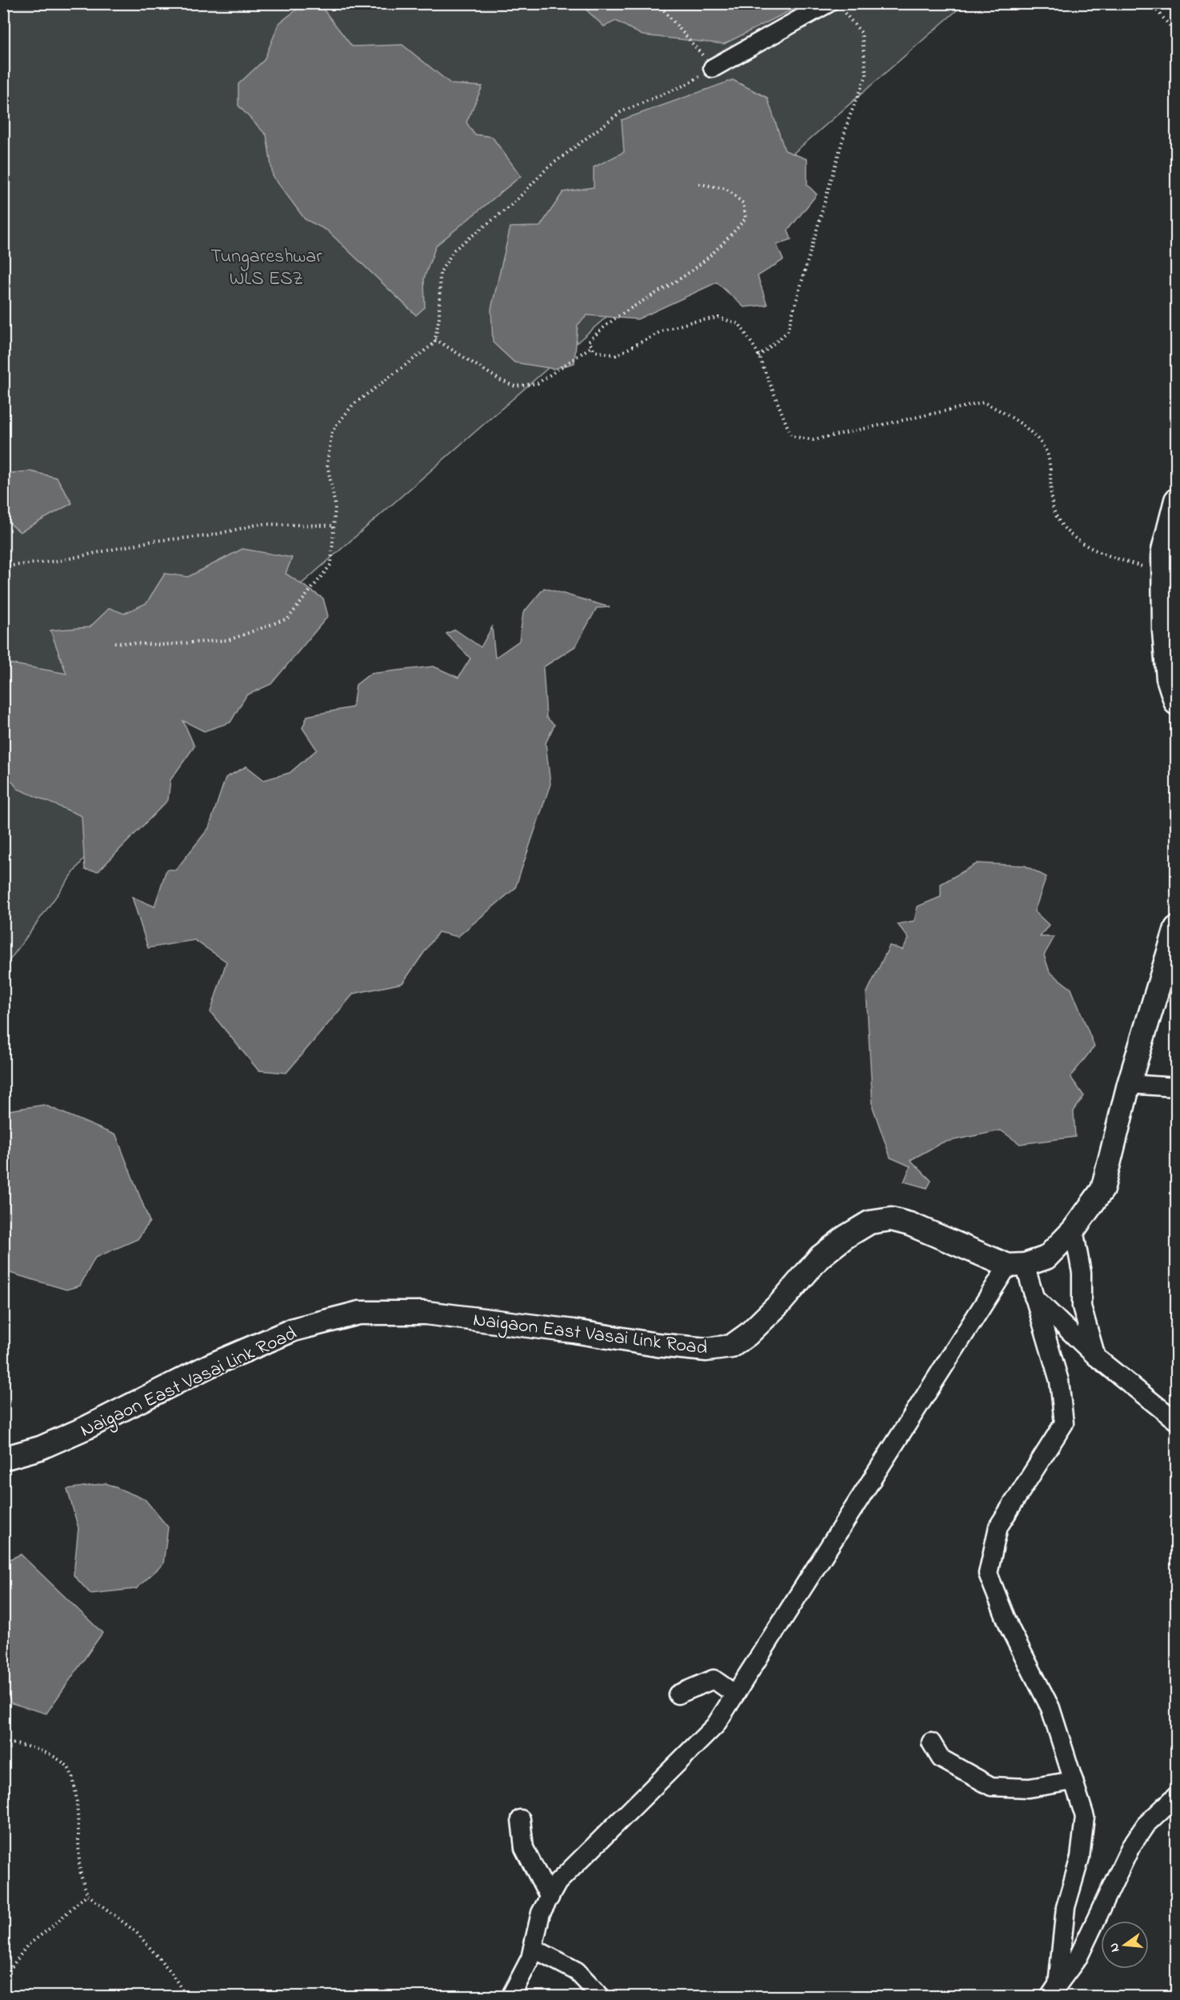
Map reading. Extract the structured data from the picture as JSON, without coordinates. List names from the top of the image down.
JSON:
{
  "streets": {
    "street": ["Naigaon East Vasai Link Road"]
  },
  "parks": ["Tungareshwar WLS ESZ"],
  "north": "left"
}
